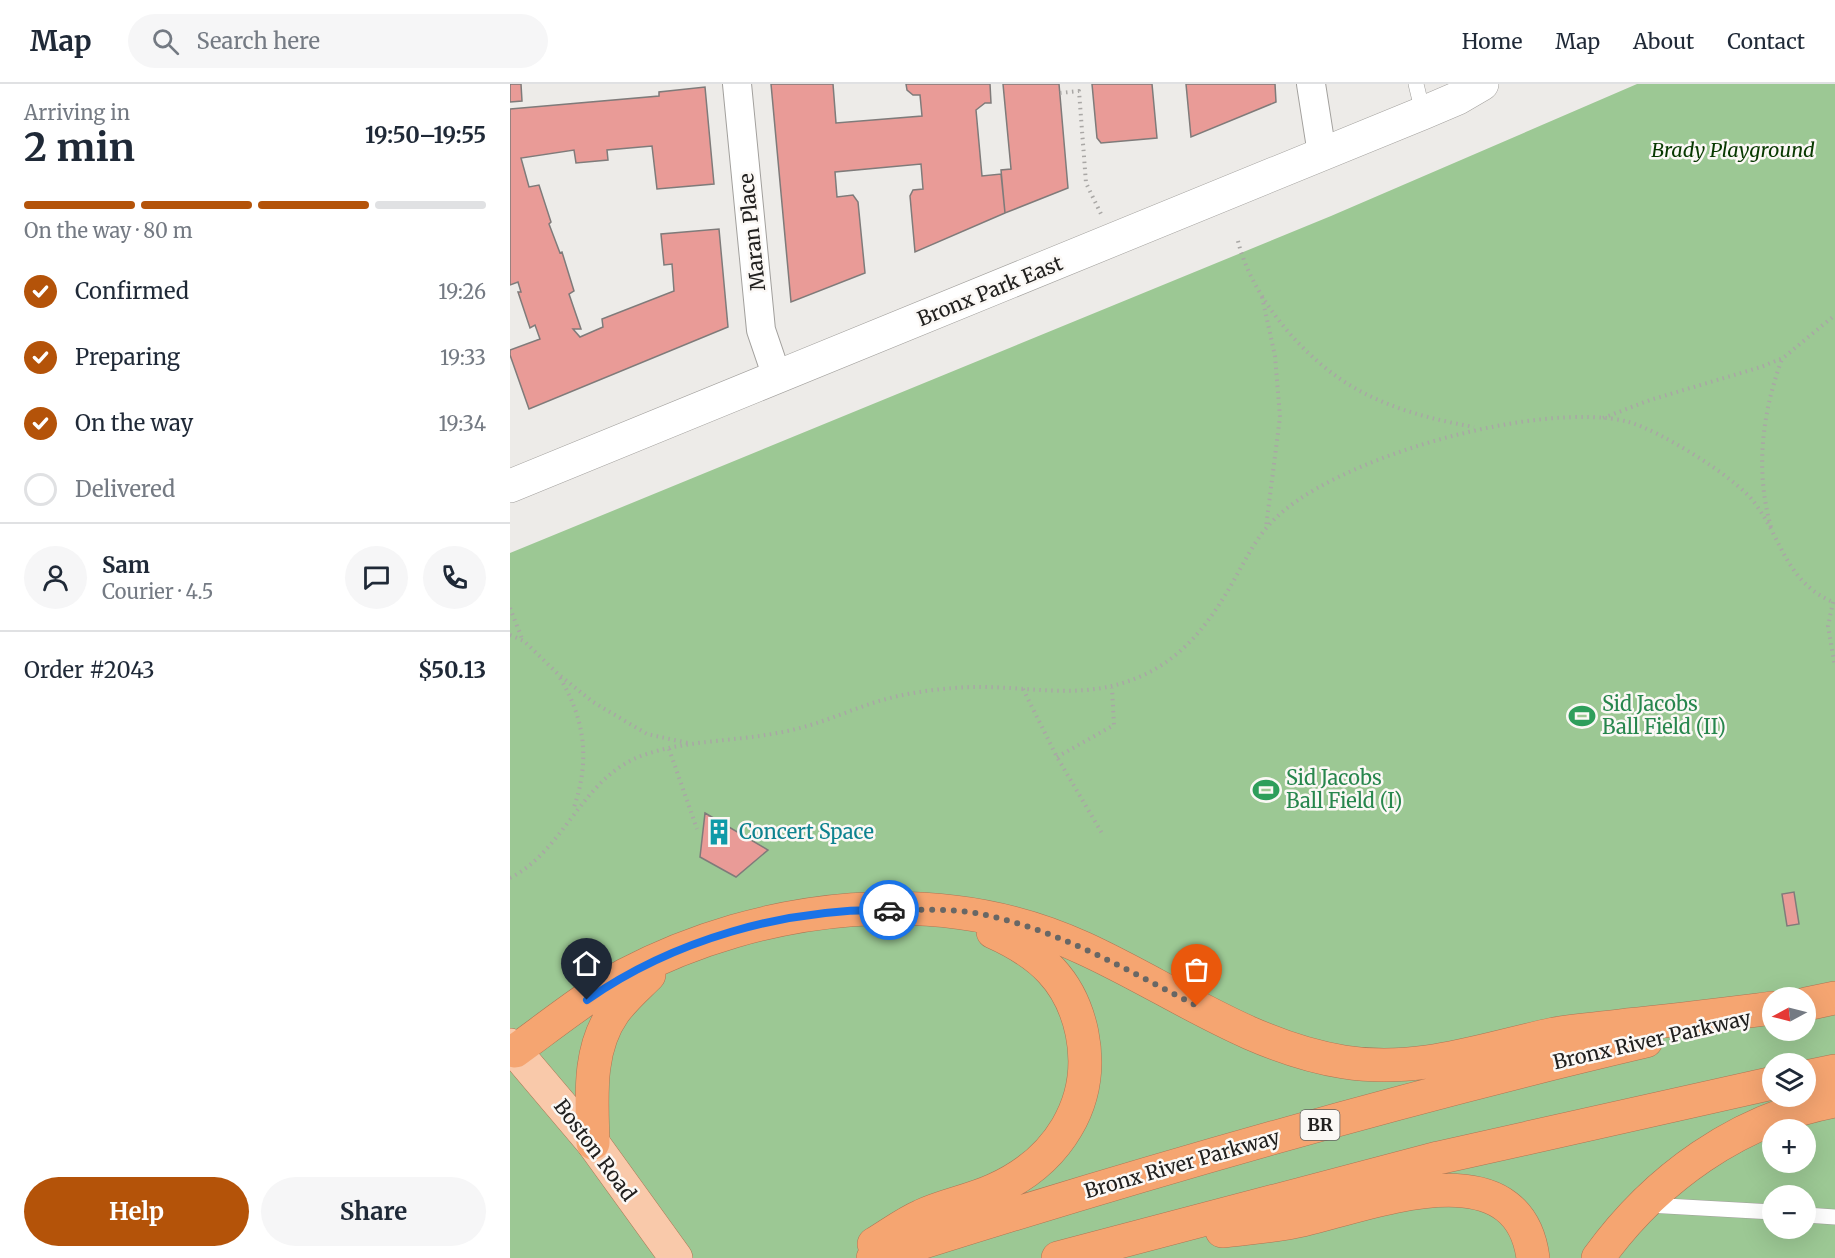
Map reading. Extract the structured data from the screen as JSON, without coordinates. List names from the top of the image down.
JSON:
{
  "streets": {
    "highway": ["Bronx River Parkway", "BR"],
    "main road": ["Bronx Park East", "Boston Road"],
    "street": ["Maran Place"]
  },
  "crossings": [
    ["Maran Place", "Bronx Park East"]
  ],
  "parks": ["Brady Playground"],
  "places": {
    "sports": ["Sid Jacobs Ball Field (II)", "Sid Jacobs Ball Field (I)"],
    "building": ["Concert Space"]
  },
  "north": "left",
  "page": {
    "header": "Map",
    "search": "Search here",
    "nav": [
      "Home",
      "Map",
      "About",
      "Contact"
    ],
    "heading": ["2 min", "Arriving in", "19:50–19:55"],
    "panel": [
      "Sam",
      "Courier · 4.5",
      "Order #2043",
      "$50.13"
    ],
    "bar": "On the way · 80 m",
    "list": [
      ["Confirmed", "19:26"],
      ["Preparing", "19:33"],
      ["On the way", "19:34"],
      "Delivered"
    ],
    "map_buttons": ["+", "−"],
    "buttons": ["Help", "Share"]
  }
}
